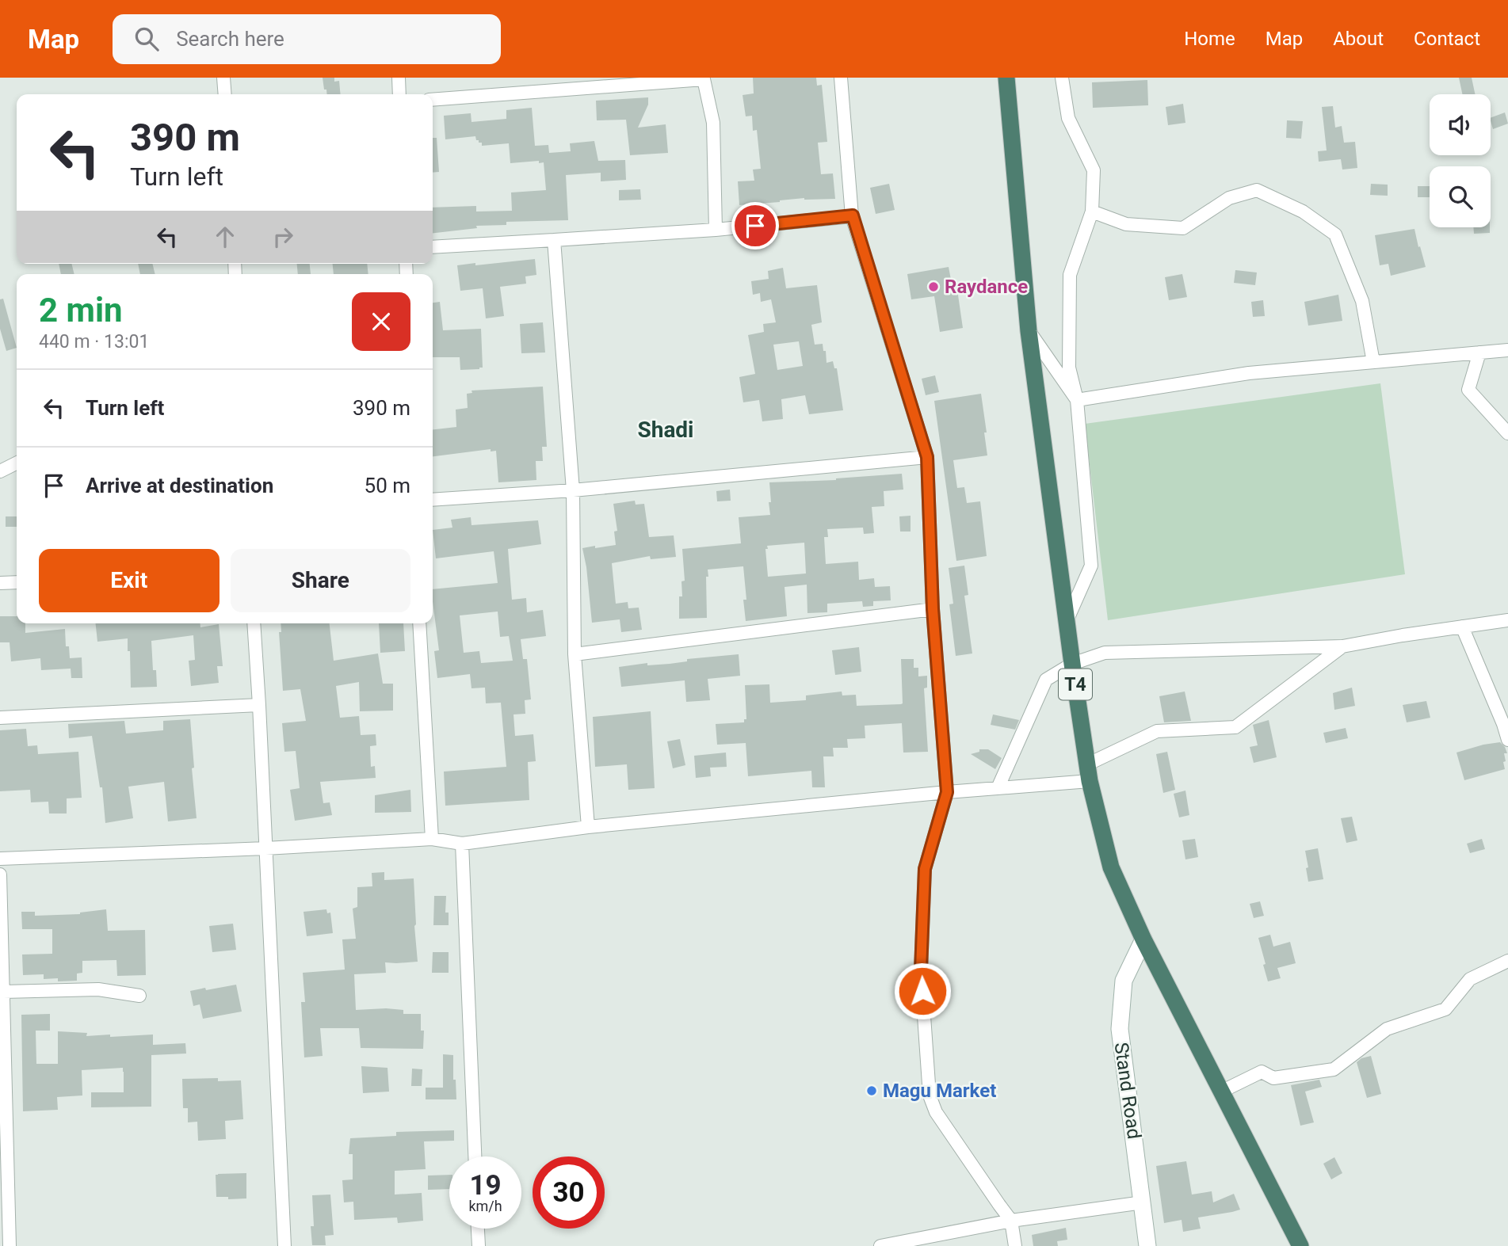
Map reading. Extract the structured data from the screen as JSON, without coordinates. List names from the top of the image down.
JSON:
{
  "streets": {
    "highway": ["T4"],
    "main road": ["Stand Road"]
  },
  "crossings": [
    ["T4", "Stand Road"]
  ],
  "districts": ["Shadi"],
  "places": ["Raydance", "Magu Market"],
  "page": {
    "header": "Map",
    "search": "Search here",
    "nav": [
      "Home",
      "Map",
      "About",
      "Contact"
    ],
    "turn": ["390 m", "Turn left"],
    "heading": ["2 min", "440 m · 13:01"],
    "list": [
      {
        "name": "Turn left",
        "value": "390 m"
      },
      {
        "name": "Arrive at destination",
        "value": "50 m"
      }
    ],
    "buttons": ["Exit", "Share"],
    "speed": "19 km/h",
    "limit": "30"
  }
}
